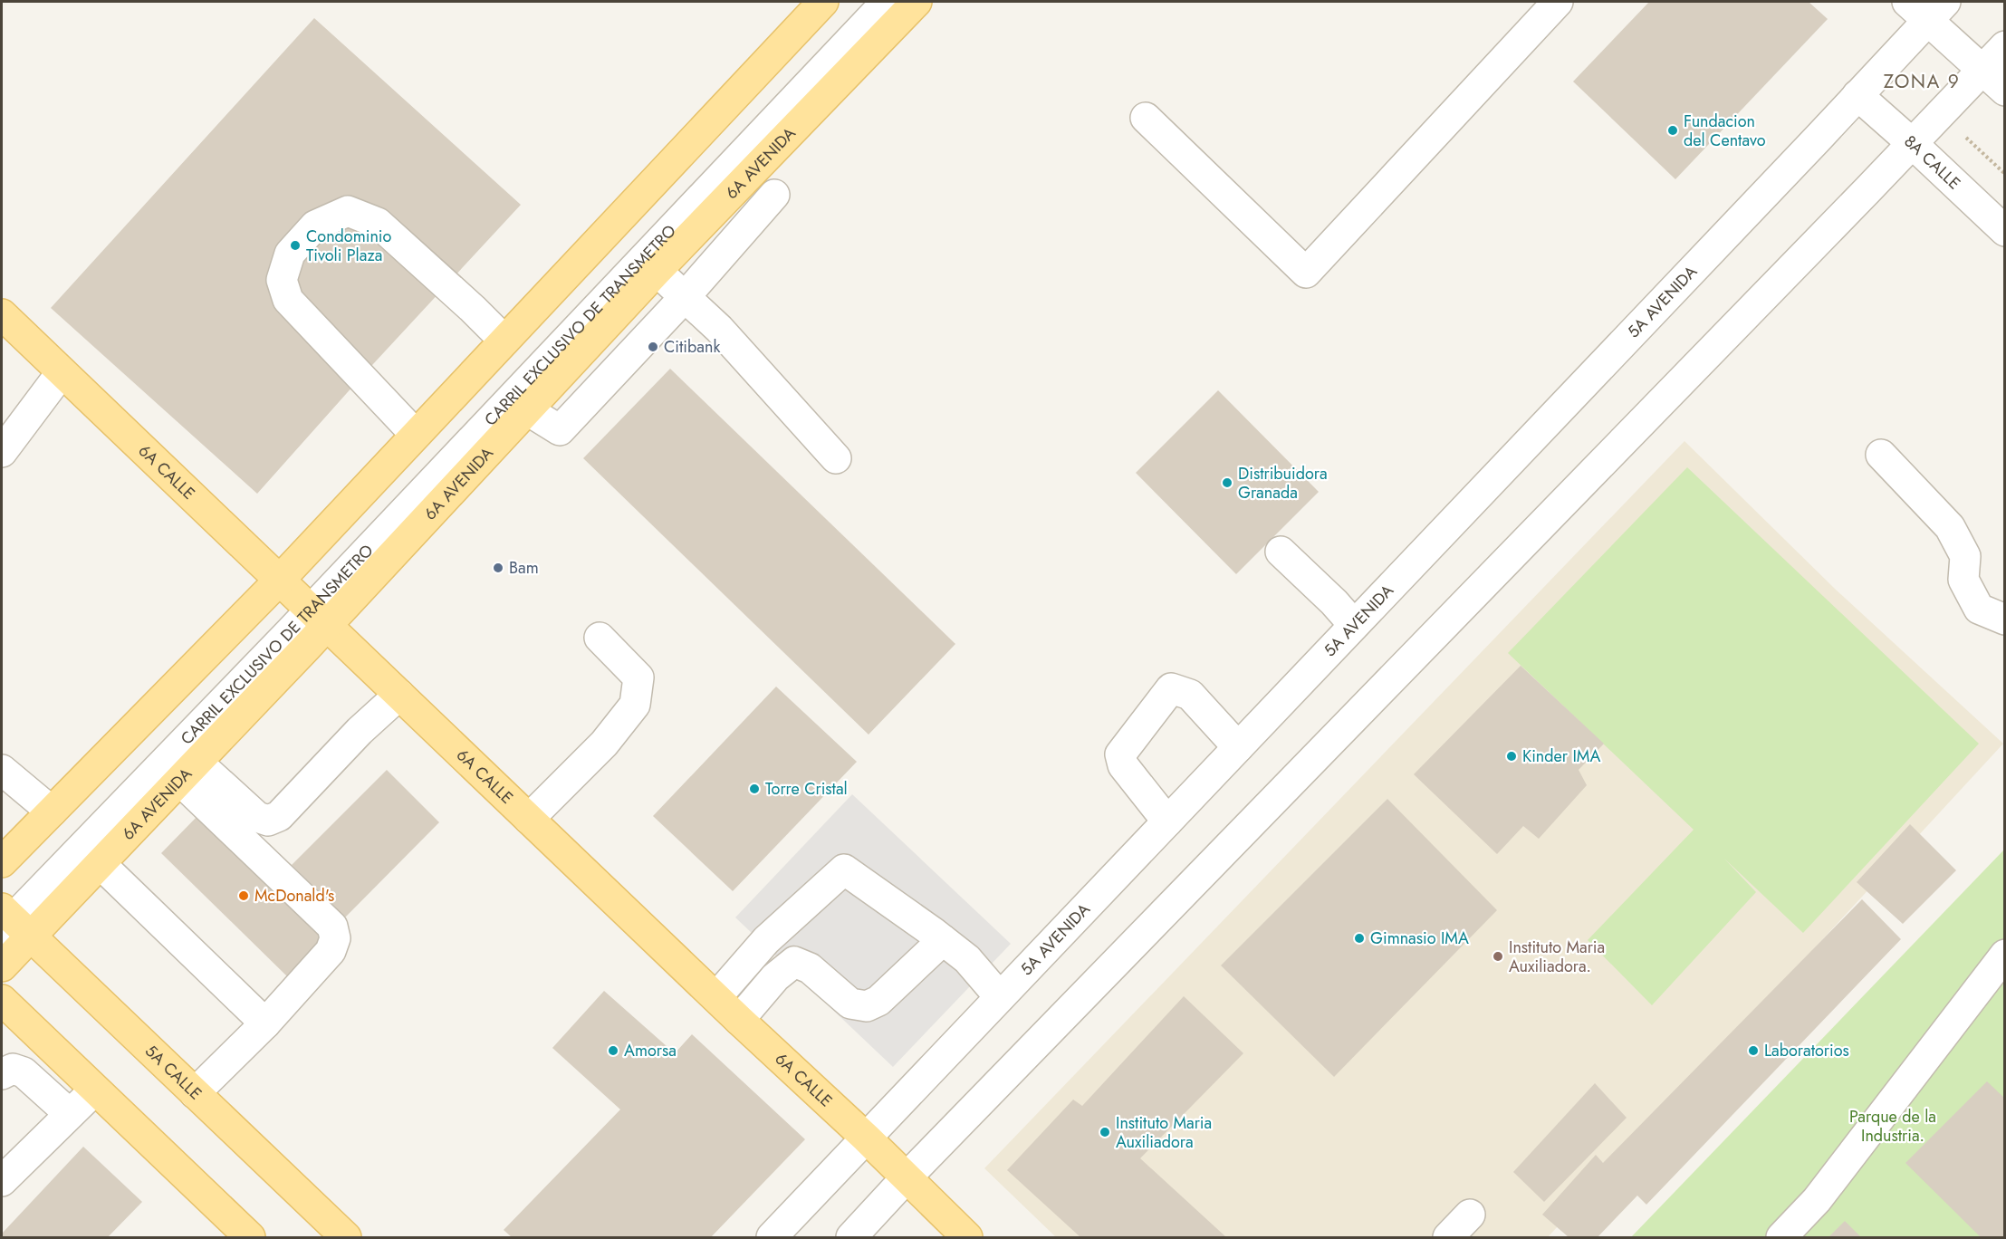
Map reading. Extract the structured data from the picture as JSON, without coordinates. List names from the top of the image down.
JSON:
{
  "streets": {
    "main road": ["6A AVENIDA", "6A CALLE", "5A CALLE"],
    "street": ["8A CALLE", "5A AVENIDA", "CARRIL EXCLUSIVO DE TRANSMETRO"]
  },
  "crossings": [
    ["6A AVENIDA", "CARRIL EXCLUSIVO DE TRANSMETRO"],
    ["6A AVENIDA", "6A CALLE"],
    ["6A AVENIDA", "5A CALLE"],
    ["8A CALLE", "5A AVENIDA"],
    ["5A AVENIDA", "6A CALLE"],
    ["CARRIL EXCLUSIVO DE TRANSMETRO", "6A CALLE"],
    ["CARRIL EXCLUSIVO DE TRANSMETRO", "5A CALLE"]
  ],
  "districts": ["ZONA 9"],
  "parks": ["Parque de la Industria."],
  "places": [
    "Fundacion del Centavo",
    "Condominio Tivoli Plaza",
    "Citibank",
    "Distribuidora Granada",
    "Bam",
    "Kinder IMA",
    "Torre Cristal",
    "McDonald's",
    "Gimnasio IMA",
    "Instituto Maria Auxiliadora.",
    "Amorsa",
    "Laboratorios",
    "Instituto Maria Auxiliadora"
  ]
}
